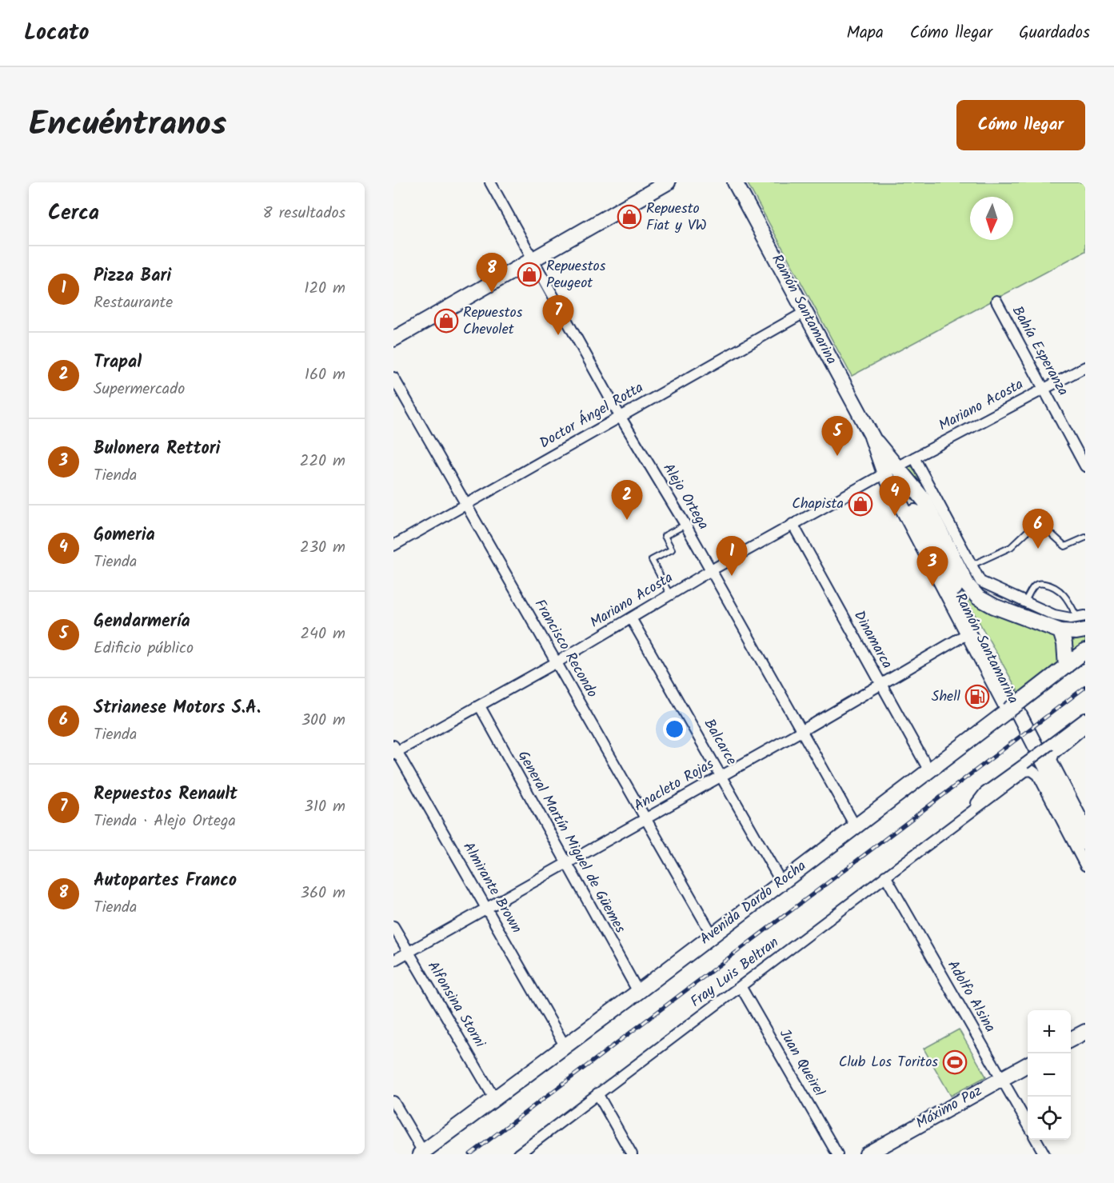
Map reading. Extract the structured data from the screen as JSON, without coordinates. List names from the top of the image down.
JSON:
{
  "streets": {
    "main road": ["Ramón Santamarina", "Avenida Dardo Rocha", "Máximo Paz"],
    "street": [
      "Bahía Esperanza",
      "Mariano Acosta",
      "Doctor Ángel Rotta",
      "Alejo Ortega",
      "Dinamarca",
      "Francisco Recondo",
      "Balcarce",
      "Anacleto Rojas",
      "General Martín Miguel de Güemes",
      "Almirante Brown",
      "Fray Luis Beltran",
      "Adolfo Alsina",
      "Alfonsina Storni",
      "Juan Queirel"
    ]
  },
  "crossings": [
    ["Ramón Santamarina", "Mariano Acosta"],
    ["Ramón Santamarina", "Doctor Ángel Rotta"],
    ["Ramón Santamarina", "Anacleto Rojas"],
    ["Ramón Santamarina", "Avenida Dardo Rocha"],
    ["Bahía Esperanza", "Mariano Acosta"],
    ["Mariano Acosta", "Alejo Ortega"],
    ["Mariano Acosta", "Dinamarca"],
    ["Mariano Acosta", "Francisco Recondo"],
    ["Mariano Acosta", "Balcarce"],
    ["Mariano Acosta", "General Martín Miguel de Güemes"],
    ["Mariano Acosta", "Almirante Brown"],
    ["Doctor Ángel Rotta", "Alejo Ortega"],
    ["Doctor Ángel Rotta", "Francisco Recondo"],
    ["Alejo Ortega", "Anacleto Rojas"],
    ["Alejo Ortega", "Avenida Dardo Rocha"],
    ["Dinamarca", "Anacleto Rojas"],
    ["Dinamarca", "Avenida Dardo Rocha"],
    ["Francisco Recondo", "Anacleto Rojas"],
    ["Francisco Recondo", "Avenida Dardo Rocha"],
    ["Balcarce", "Anacleto Rojas"],
    ["Balcarce", "Avenida Dardo Rocha"],
    ["Anacleto Rojas", "General Martín Miguel de Güemes"],
    ["Anacleto Rojas", "Almirante Brown"],
    ["Anacleto Rojas", "Alfonsina Storni"],
    ["General Martín Miguel de Güemes", "Avenida Dardo Rocha"],
    ["Almirante Brown", "Avenida Dardo Rocha"],
    ["Avenida Dardo Rocha", "Alfonsina Storni"],
    ["Fray Luis Beltran", "Adolfo Alsina"],
    ["Fray Luis Beltran", "Juan Queirel"],
    ["Adolfo Alsina", "Máximo Paz"]
  ],
  "places": {
    "shop": [
      "Repuesto Fiat y VW",
      "Repuestos Peugeot",
      "Repuestos Chevolet",
      "Chapista"
    ],
    "fuel station": ["Shell"],
    "sports": ["Club Los Toritos"]
  },
  "north": "bottom",
  "page": {
    "header": "Locato",
    "nav": ["Mapa", "Cómo llegar", "Guardados"],
    "title": "Encuéntranos",
    "buttons": "Cómo llegar",
    "heading": ["Cerca", "8 resultados"],
    "list": [
      {
        "mark": "1",
        "name": "Pizza Bari",
        "note": "Restaurante",
        "value": "120 m"
      },
      {
        "mark": "2",
        "name": "Trapal",
        "note": "Supermercado",
        "value": "160 m"
      },
      {
        "mark": "3",
        "name": "Bulonera Rettori",
        "note": "Tienda",
        "value": "220 m"
      },
      {
        "mark": "4",
        "name": "Gomeria",
        "note": "Tienda",
        "value": "230 m"
      },
      {
        "mark": "5",
        "name": "Gendarmería",
        "note": "Edificio público",
        "value": "240 m"
      },
      {
        "mark": "6",
        "name": "Strianese Motors S.A.",
        "note": "Tienda",
        "value": "300 m"
      },
      {
        "mark": "7",
        "name": "Repuestos Renault",
        "note": "Tienda · Alejo Ortega",
        "value": "310 m"
      },
      {
        "mark": "8",
        "name": "Autopartes Franco",
        "note": "Tienda",
        "value": "360 m"
      }
    ],
    "pins": [
      "8",
      "7",
      "5",
      "4",
      "2",
      "6",
      "1",
      "3"
    ],
    "map_buttons": ["+", "−"]
  }
}
